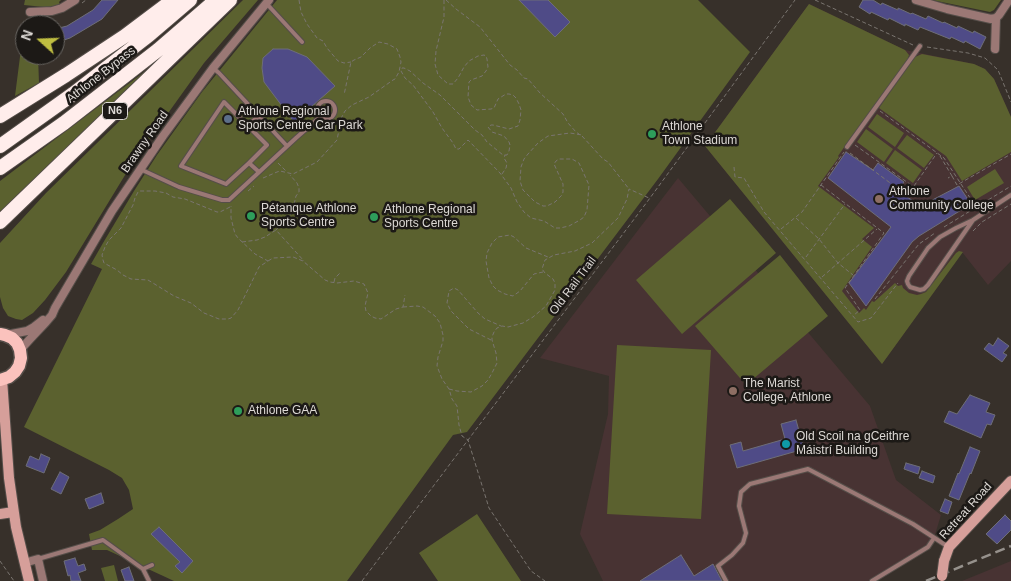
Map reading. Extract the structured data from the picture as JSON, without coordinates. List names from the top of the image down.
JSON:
{
  "streets": {
    "highway": ["Athlone Bypass", "N6"],
    "main road": ["Retreat Road"],
    "street": ["Brawny Road"],
    "path": ["Old Rail Trail"]
  },
  "places": [
    "Athlone Regional Sports Centre Car Park",
    "Athlone Town Stadium",
    "Athlone Community College",
    "Pétanque Athlone Sports Centre",
    "Athlone Regional Sports Centre",
    "The Marist College, Athlone",
    "Athlone GAA",
    "Old Scoil na gCeithre Máistrí Building"
  ],
  "north": "left"
}
